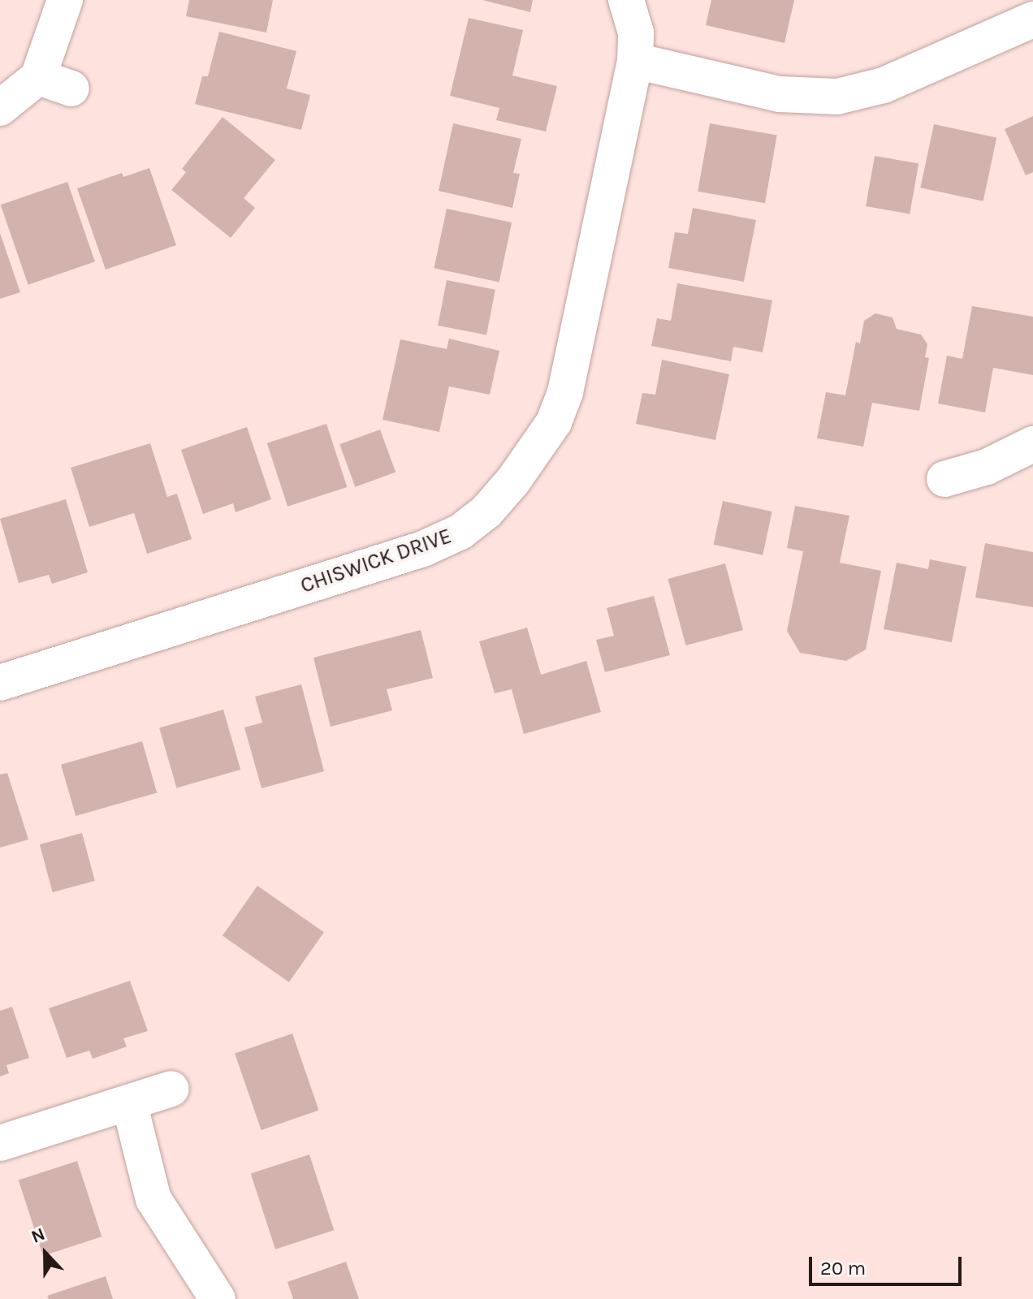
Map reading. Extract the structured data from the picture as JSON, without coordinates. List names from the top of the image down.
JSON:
{
  "streets": {
    "street": ["CHISWICK DRIVE"]
  },
  "scale_bar": "20 m",
  "north": "top"
}
